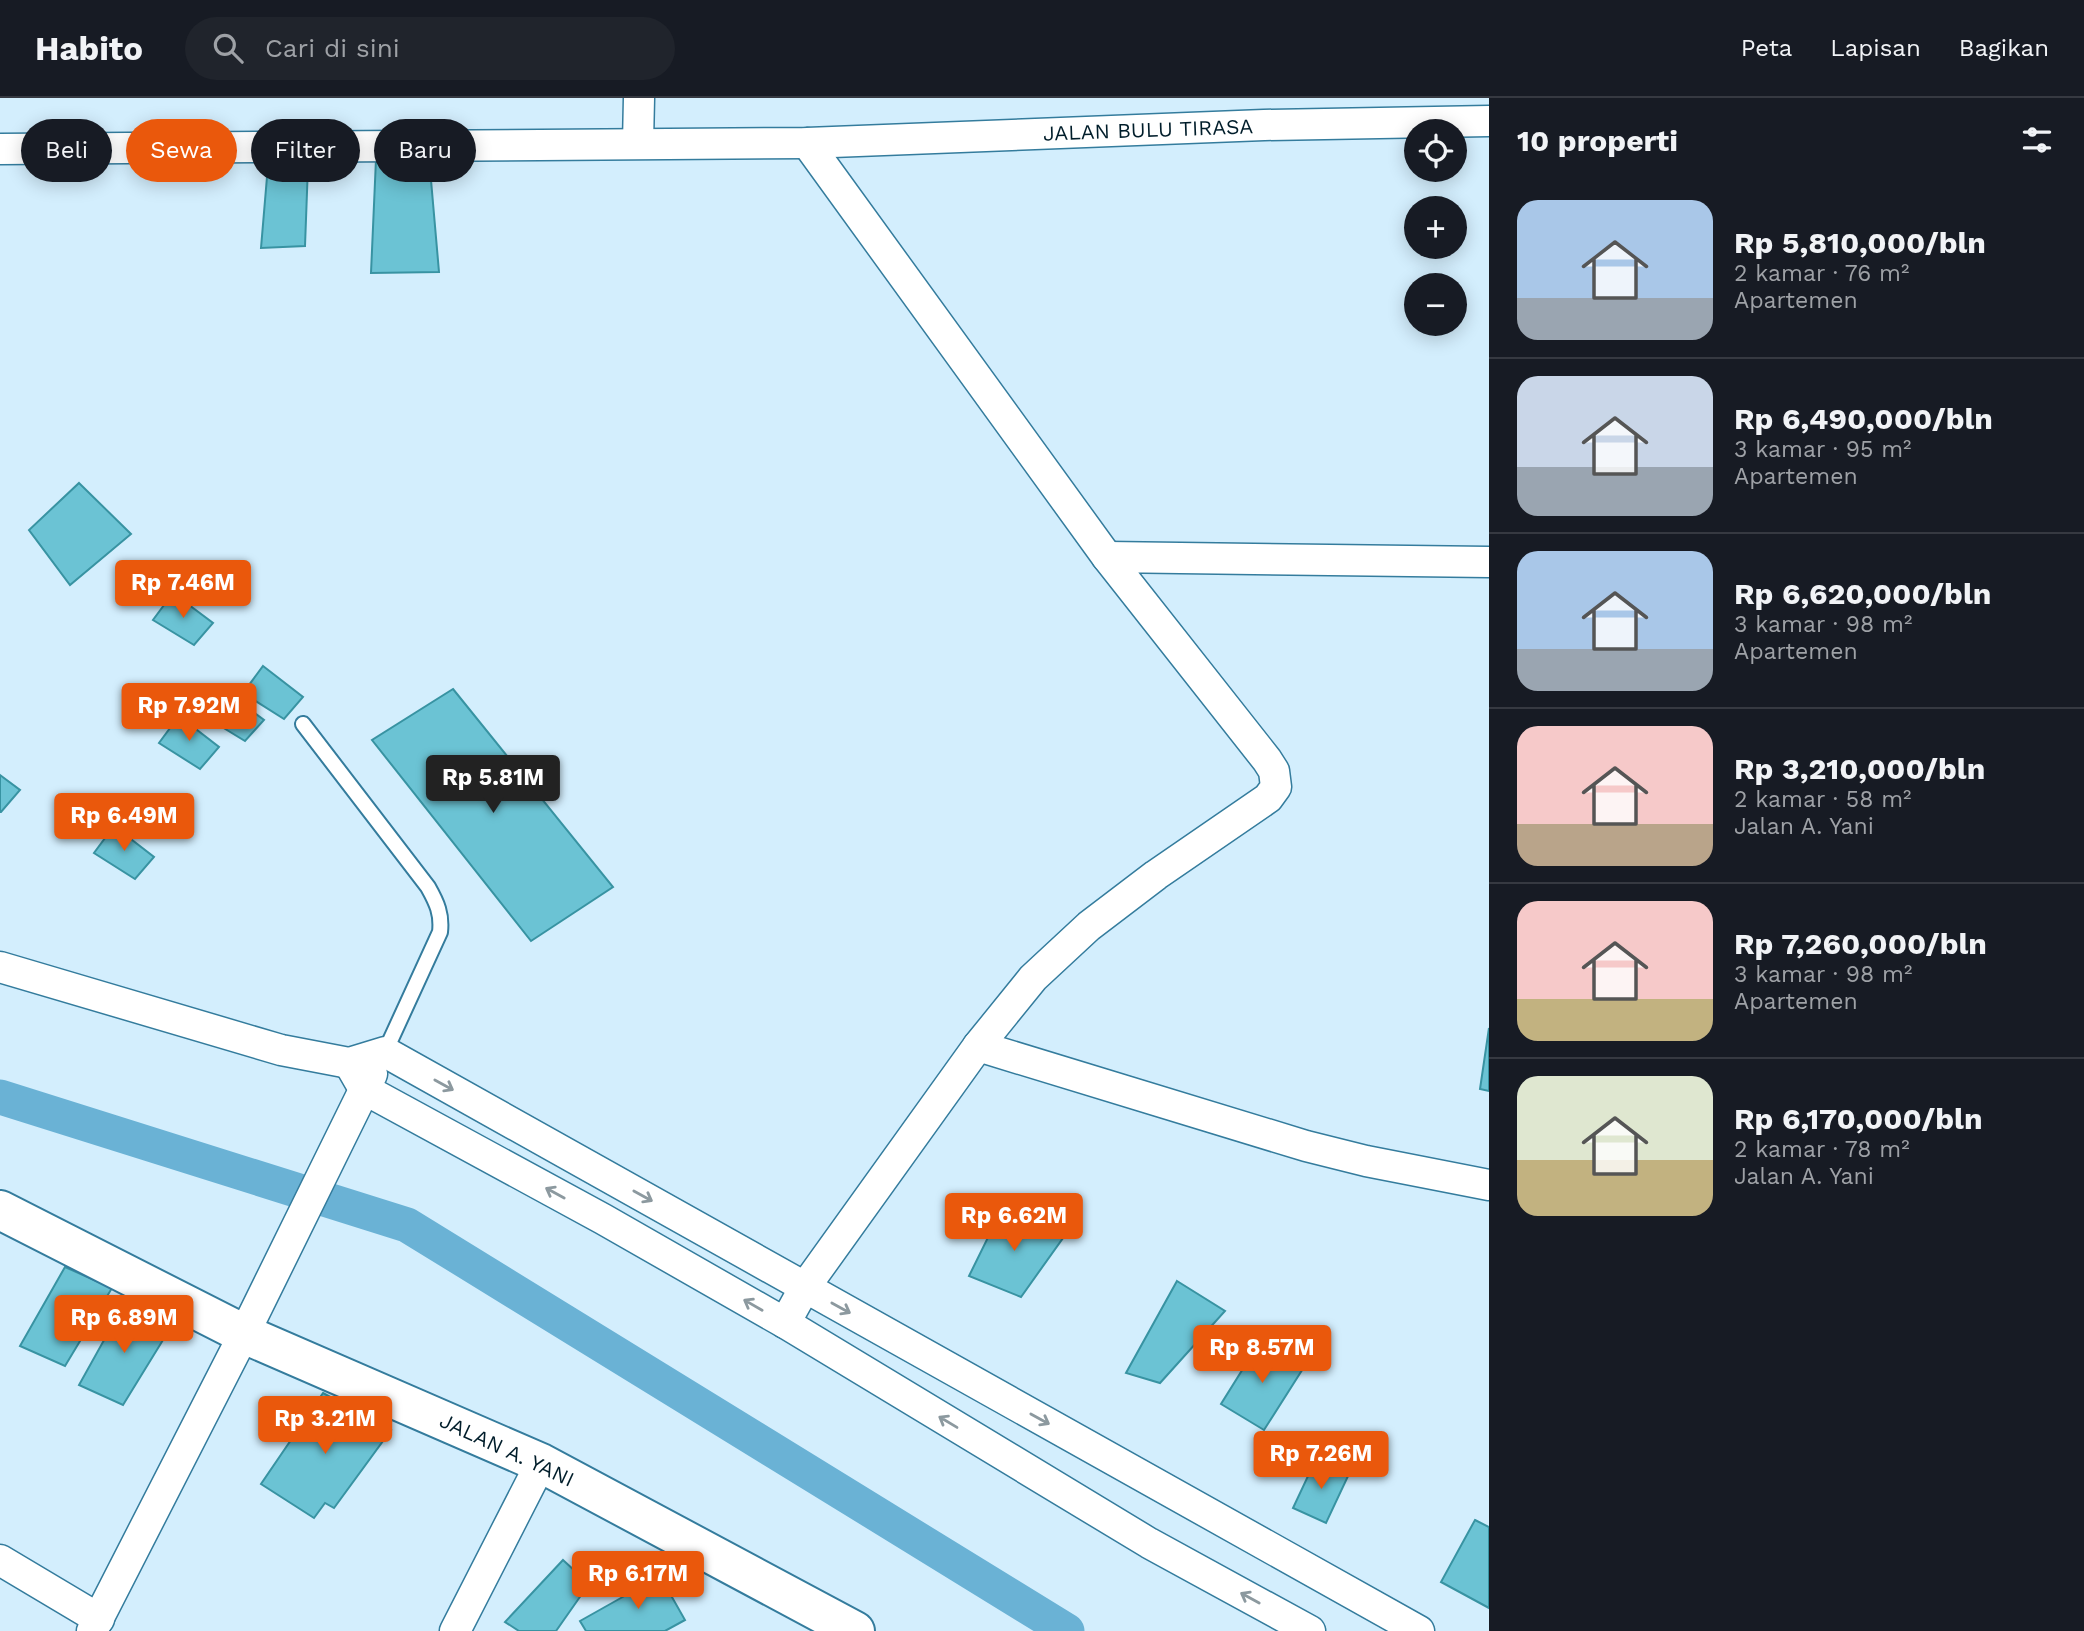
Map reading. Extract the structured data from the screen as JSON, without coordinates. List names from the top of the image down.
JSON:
{
  "streets": {
    "highway": ["JALAN A. YANI"],
    "street": ["JALAN BULU TIRASA"]
  },
  "page": {
    "header": "Habito",
    "search": "Cari di sini",
    "nav": ["Peta", "Lapisan", "Bagikan"],
    "heading": "10 properti",
    "map_buttons": ["+", "−"],
    "chip": [
      "Beli",
      "Sewa",
      "Filter",
      "Baru"
    ],
    "list": [
      {
        "name": "Rp 5,810,000/bln",
        "note": "2 kamar · 76 m² · Apartemen"
      },
      {
        "name": "Rp 6,490,000/bln",
        "note": "3 kamar · 95 m² · Apartemen"
      },
      {
        "name": "Rp 6,620,000/bln",
        "note": "3 kamar · 98 m² · Apartemen"
      },
      {
        "name": "Rp 3,210,000/bln",
        "note": "2 kamar · 58 m² · Jalan A. Yani"
      },
      {
        "name": "Rp 7,260,000/bln",
        "note": "3 kamar · 98 m² · Apartemen"
      },
      {
        "name": "Rp 6,170,000/bln",
        "note": "2 kamar · 78 m² · Jalan A. Yani"
      }
    ],
    "price": [
      "Rp 7.46M",
      "Rp 7.92M",
      "Rp 5.81M",
      "Rp 6.49M",
      "Rp 6.62M",
      "Rp 6.89M",
      "Rp 8.57M",
      "Rp 3.21M",
      "Rp 7.26M",
      "Rp 6.17M"
    ]
  }
}
